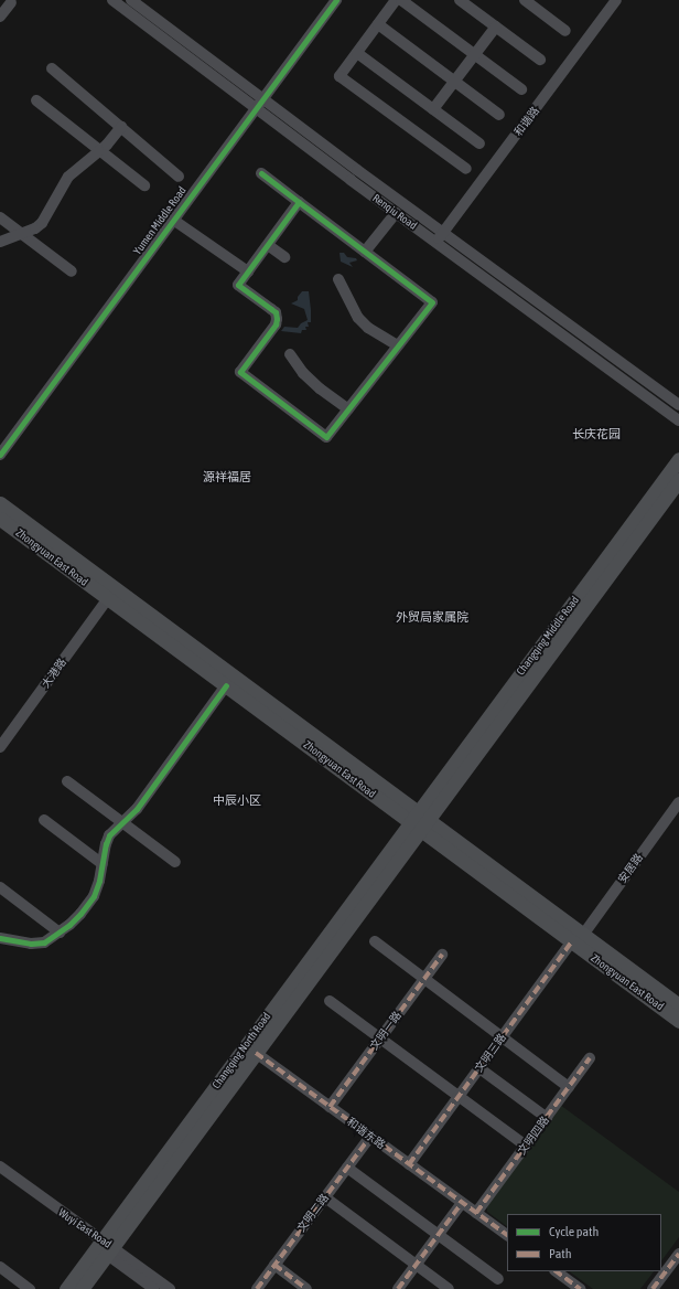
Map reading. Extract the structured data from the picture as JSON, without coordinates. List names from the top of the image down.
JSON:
{
  "streets": {
    "main road": ["Zhongyuan East Road", "Changqing Middle Road", "Changqing North Road"],
    "street": [
      "和谐路",
      "Renqiu Road",
      "Yumen Middle Road",
      "大港路",
      "安居路",
      "文明一路",
      "文明三路",
      "和谐东路",
      "文明四路",
      "文明二路",
      "Wuyi East Road"
    ]
  },
  "crossings": [
    ["和谐路", "Renqiu Road"],
    ["Renqiu Road", "Yumen Middle Road"],
    ["Zhongyuan East Road", "Changqing Middle Road"],
    ["Zhongyuan East Road", "大港路"],
    ["Zhongyuan East Road", "安居路"],
    ["Zhongyuan East Road", "Changqing North Road"],
    ["Zhongyuan East Road", "文明三路"],
    ["Changqing Middle Road", "Changqing North Road"],
    ["安居路", "文明三路"],
    ["文明一路", "和谐东路"],
    ["Changqing North Road", "和谐东路"],
    ["Changqing North Road", "Wuyi East Road"],
    ["文明三路", "和谐东路"],
    ["和谐东路", "文明四路"],
    ["和谐东路", "文明二路"]
  ],
  "districts": [
    "长庆花园",
    "源祥福居",
    "外贸局家属院",
    "中辰小区"
  ],
  "legend": ["Cycle path", "Path"]
}
